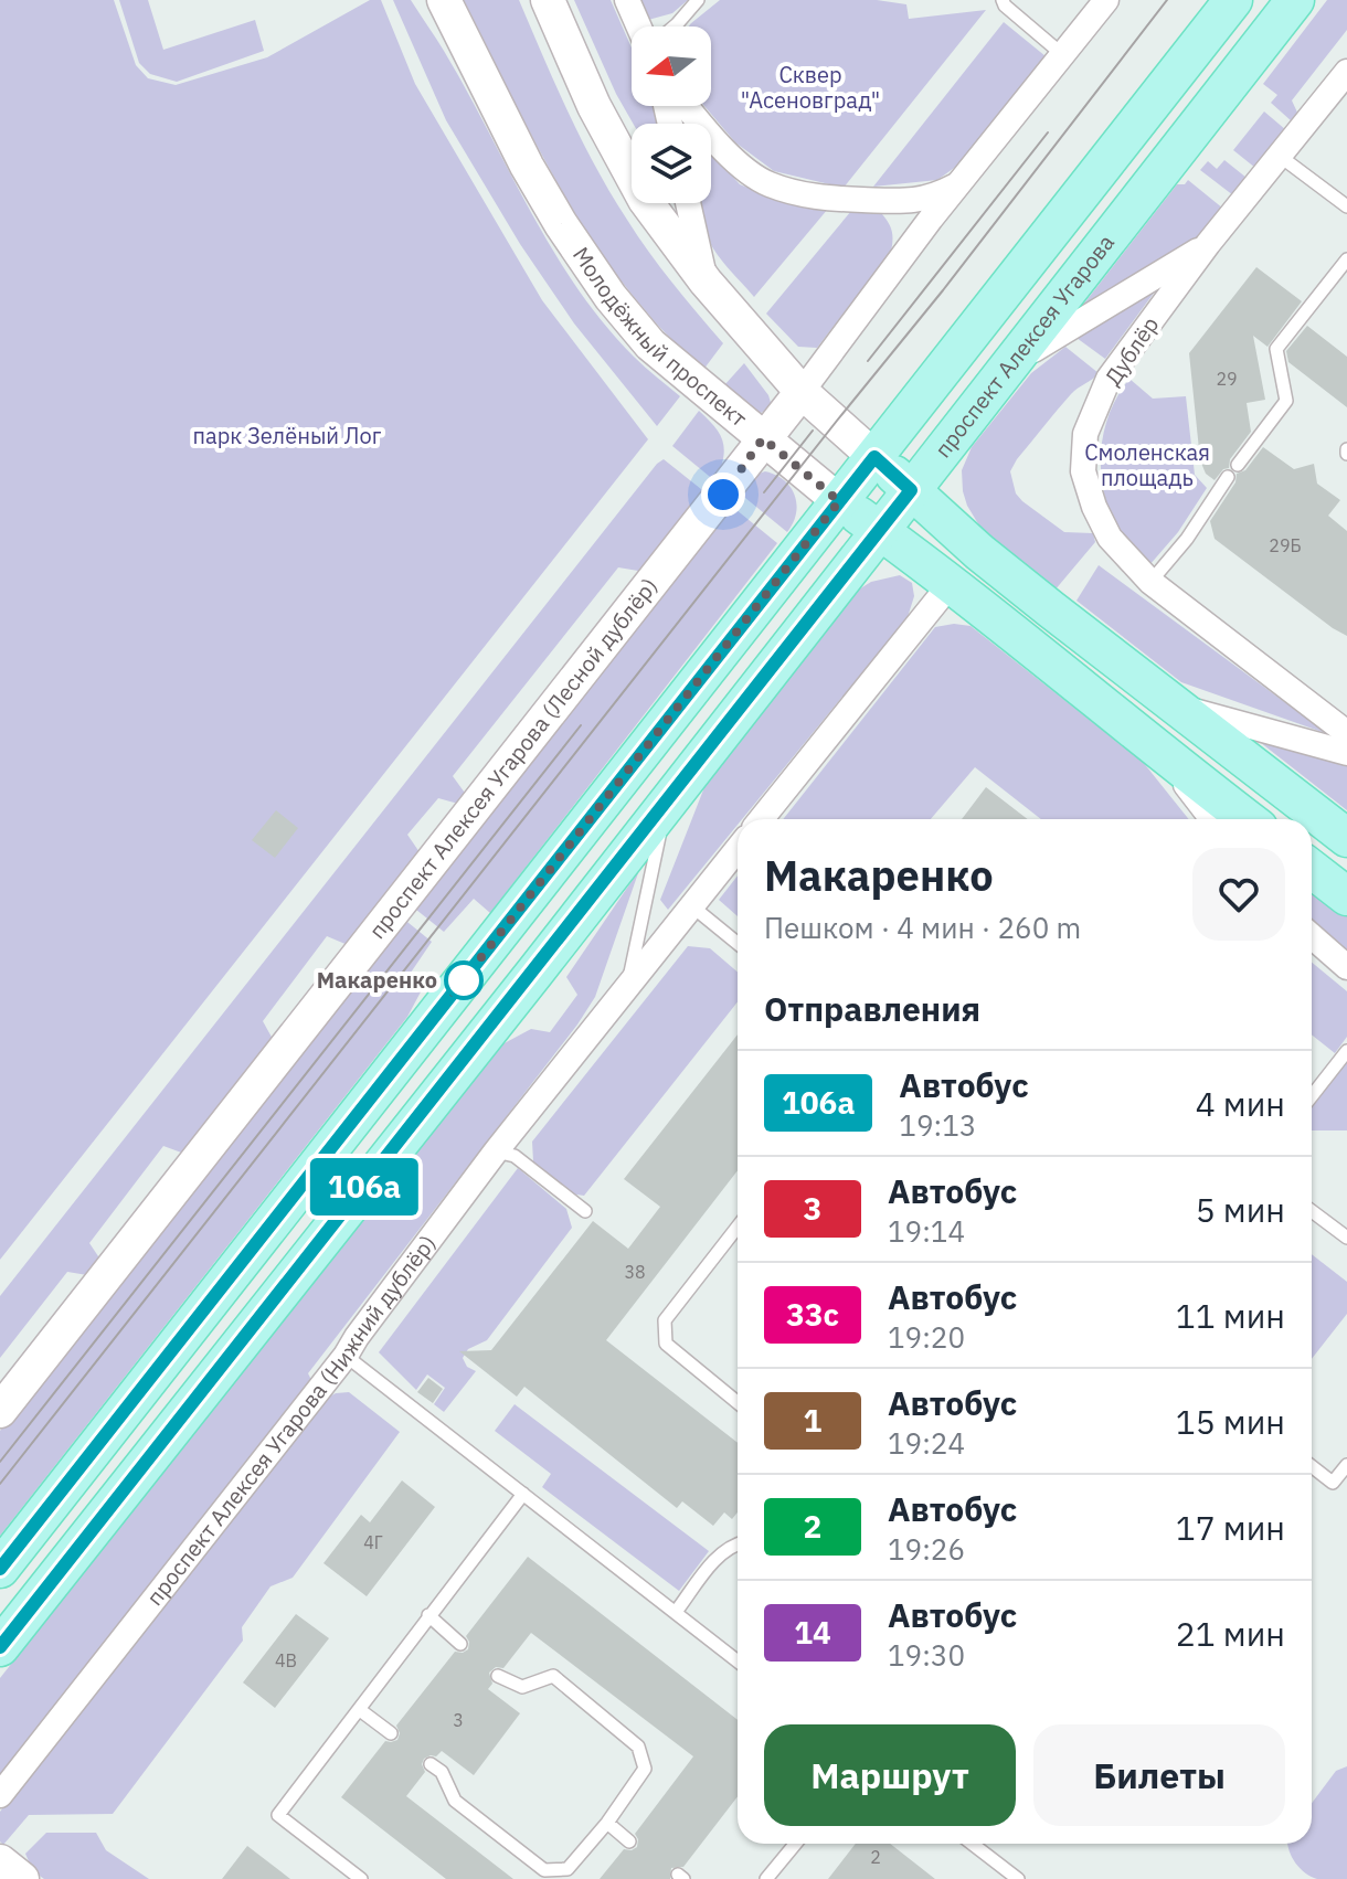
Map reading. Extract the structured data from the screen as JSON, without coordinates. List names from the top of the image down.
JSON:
{
  "streets": {
    "main road": ["Молодёжный проспект", "проспект Алексея Угарова"],
    "street": ["Дублёр", "проспект Алексея Угарова (Лесной дублёр)", "проспект Алексея Угарова (Нижний дублёр)"]
  },
  "crossings": [
    ["Молодёжный проспект", "проспект Алексея Угарова"],
    ["Молодёжный проспект", "проспект Алексея Угарова (Лесной дублёр)"]
  ],
  "parks": ["Сквер \"Асеновград\"", "парк Зелёный Лог", "Смоленская площадь"],
  "places": ["Макаренко"],
  "lines": ["bus line 106а"],
  "house_numbers": [
    "29",
    "29Б",
    "38",
    "4Г",
    "4В",
    "3",
    "2"
  ],
  "north": "left",
  "page": {
    "on_map": "106а",
    "heading": [
      ["Макаренко", "Пешком · 4 мин · 260 m"],
      "Отправления"
    ],
    "list": [
      {
        "mark": "106а",
        "name": "Автобус",
        "note": "19:13",
        "value": "4 мин"
      },
      {
        "mark": "3",
        "name": "Автобус",
        "note": "19:14",
        "value": "5 мин"
      },
      {
        "mark": "33с",
        "name": "Автобус",
        "note": "19:20",
        "value": "11 мин"
      },
      {
        "mark": "1",
        "name": "Автобус",
        "note": "19:24",
        "value": "15 мин"
      },
      {
        "mark": "2",
        "name": "Автобус",
        "note": "19:26",
        "value": "17 мин"
      },
      {
        "mark": "14",
        "name": "Автобус",
        "note": "19:30",
        "value": "21 мин"
      }
    ],
    "buttons": ["Маршрут", "Билеты"]
  }
}
